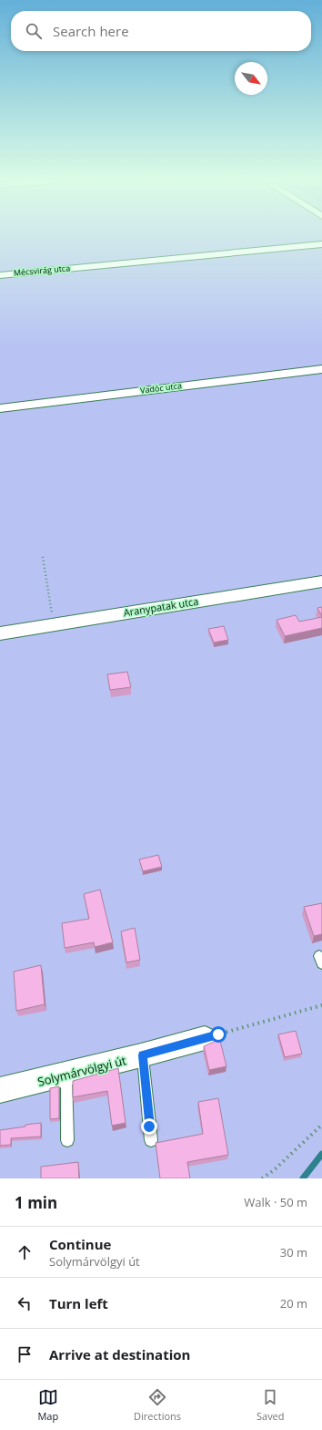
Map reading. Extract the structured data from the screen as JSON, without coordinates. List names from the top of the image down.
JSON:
{
  "streets": {
    "street": [
      "Mécsvirág utca",
      "Vadóc utca",
      "Aranypatak utca",
      "Solymárvölgyi út"
    ]
  },
  "north": "bottom right",
  "page": {
    "search": "Search here",
    "heading": ["1 min", "Walk · 50 m"],
    "list": [
      ["Continue", "Solymárvölgyi út", "30 m"],
      ["Turn left", "20 m"],
      "Arrive at destination"
    ],
    "nav": ["Map", "Directions", "Saved"]
  }
}
